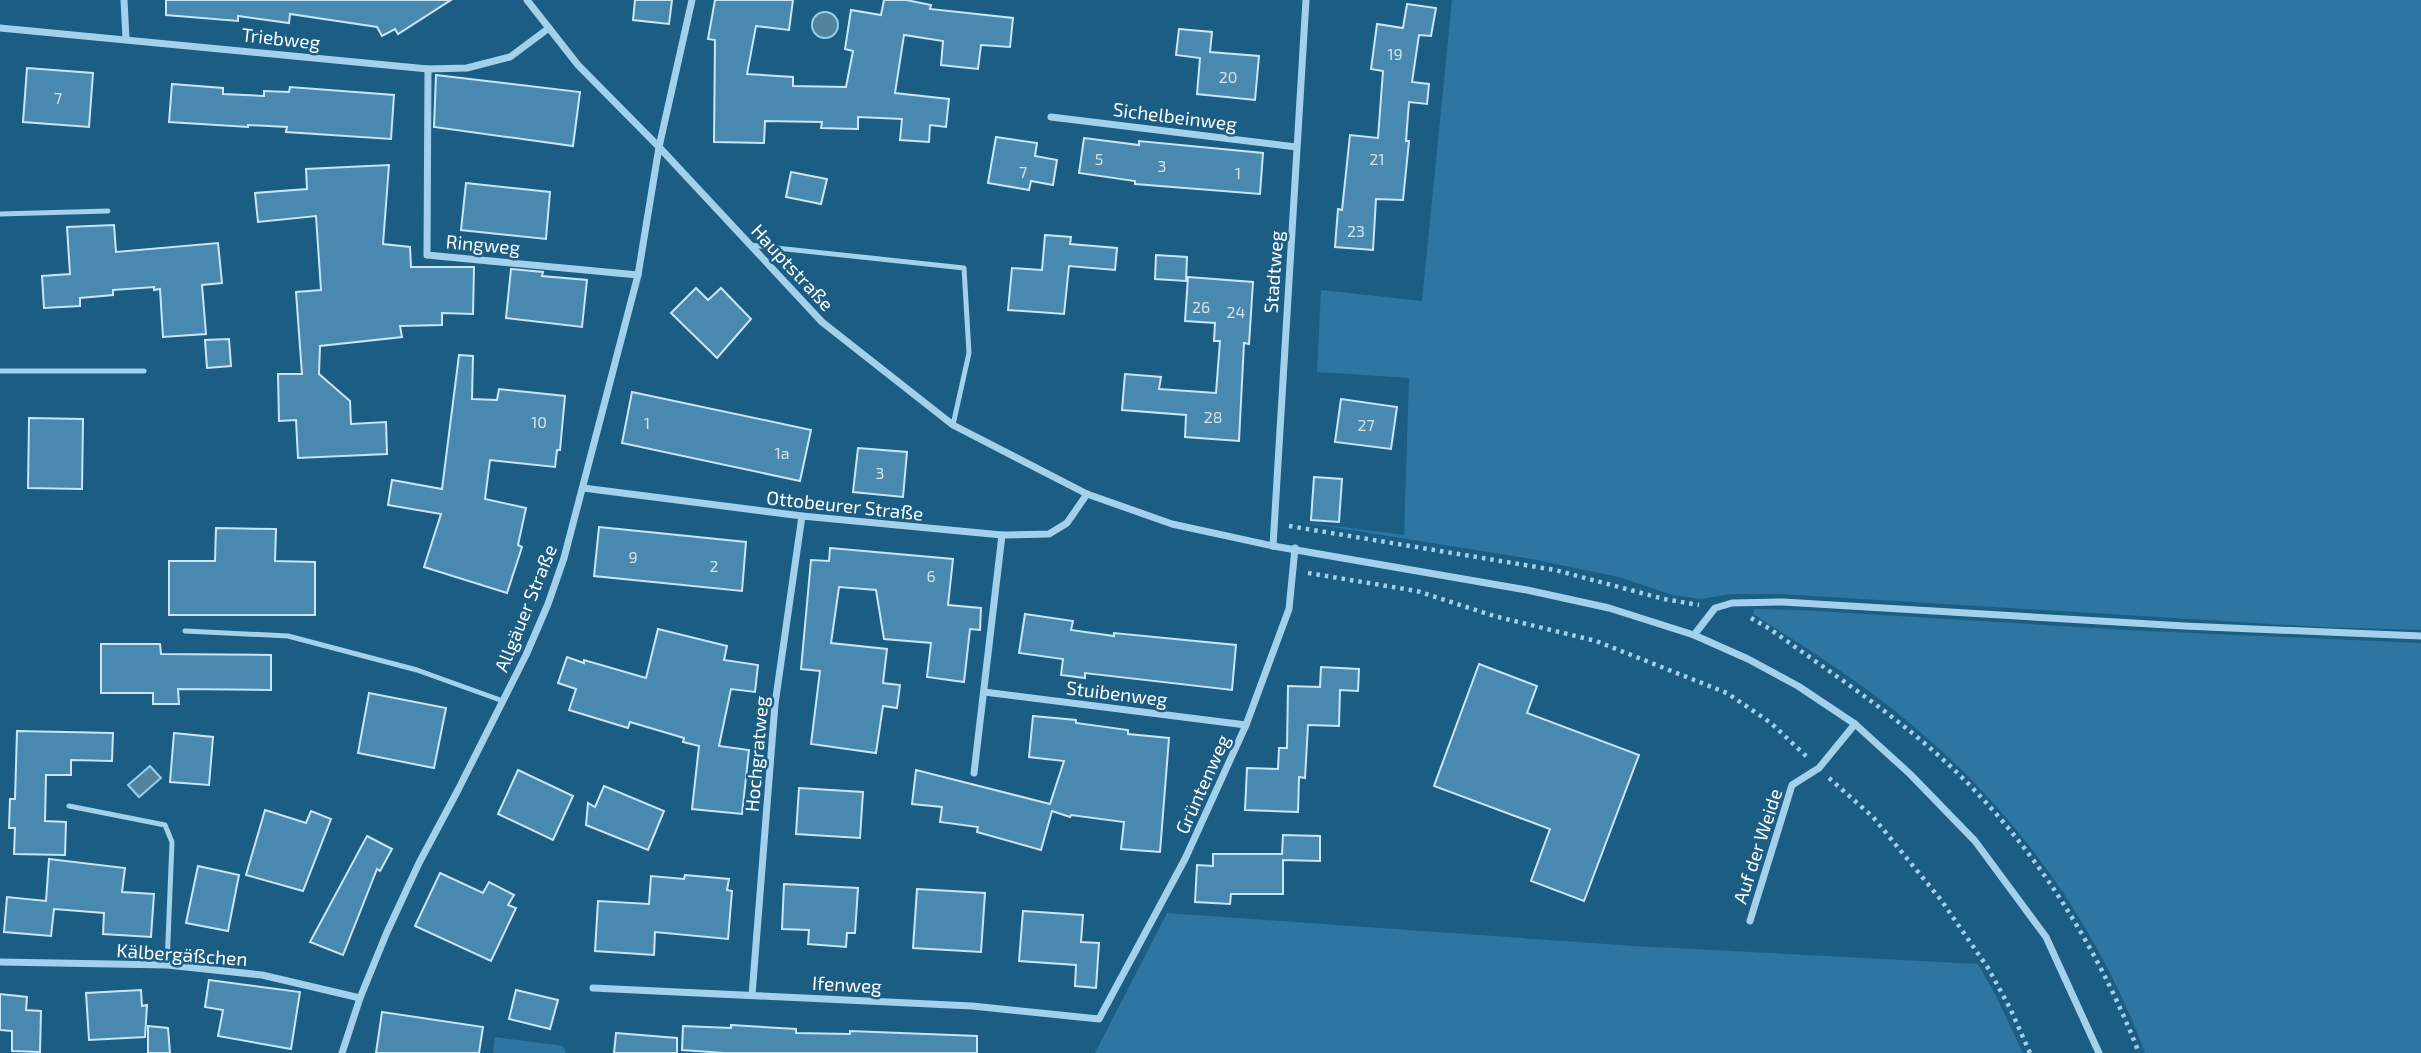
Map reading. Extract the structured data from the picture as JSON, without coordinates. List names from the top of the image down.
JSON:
{
  "streets": {
    "street": [
      "Triebweg",
      "Sichelbeinweg",
      "Ringweg",
      "Hauptstraße",
      "Stadtweg",
      "Ottobeurer Straße",
      "Allgäuer Straße",
      "Stuibenweg",
      "Hochgratweg",
      "Grüntenweg",
      "Auf der Weide",
      "Kälbergäßchen",
      "Ifenweg"
    ]
  },
  "crossings": [
    ["Triebweg", "Ringweg"],
    ["Triebweg", "Hauptstraße"],
    ["Sichelbeinweg", "Stadtweg"],
    ["Ringweg", "Allgäuer Straße"],
    ["Hauptstraße", "Stadtweg"],
    ["Hauptstraße", "Ottobeurer Straße"],
    ["Hauptstraße", "Allgäuer Straße"],
    ["Hauptstraße", "Grüntenweg"],
    ["Hauptstraße", "Auf der Weide"],
    ["Ottobeurer Straße", "Allgäuer Straße"],
    ["Ottobeurer Straße", "Hochgratweg"],
    ["Allgäuer Straße", "Kälbergäßchen"],
    ["Stuibenweg", "Grüntenweg"],
    ["Hochgratweg", "Ifenweg"],
    ["Grüntenweg", "Ifenweg"]
  ],
  "house_numbers": [
    "19",
    "20",
    "7",
    "5",
    "21",
    "3",
    "7",
    "1",
    "23",
    "26",
    "24",
    "28",
    "10",
    "1",
    "27",
    "1a",
    "3",
    "9",
    "2",
    "6"
  ]
}
